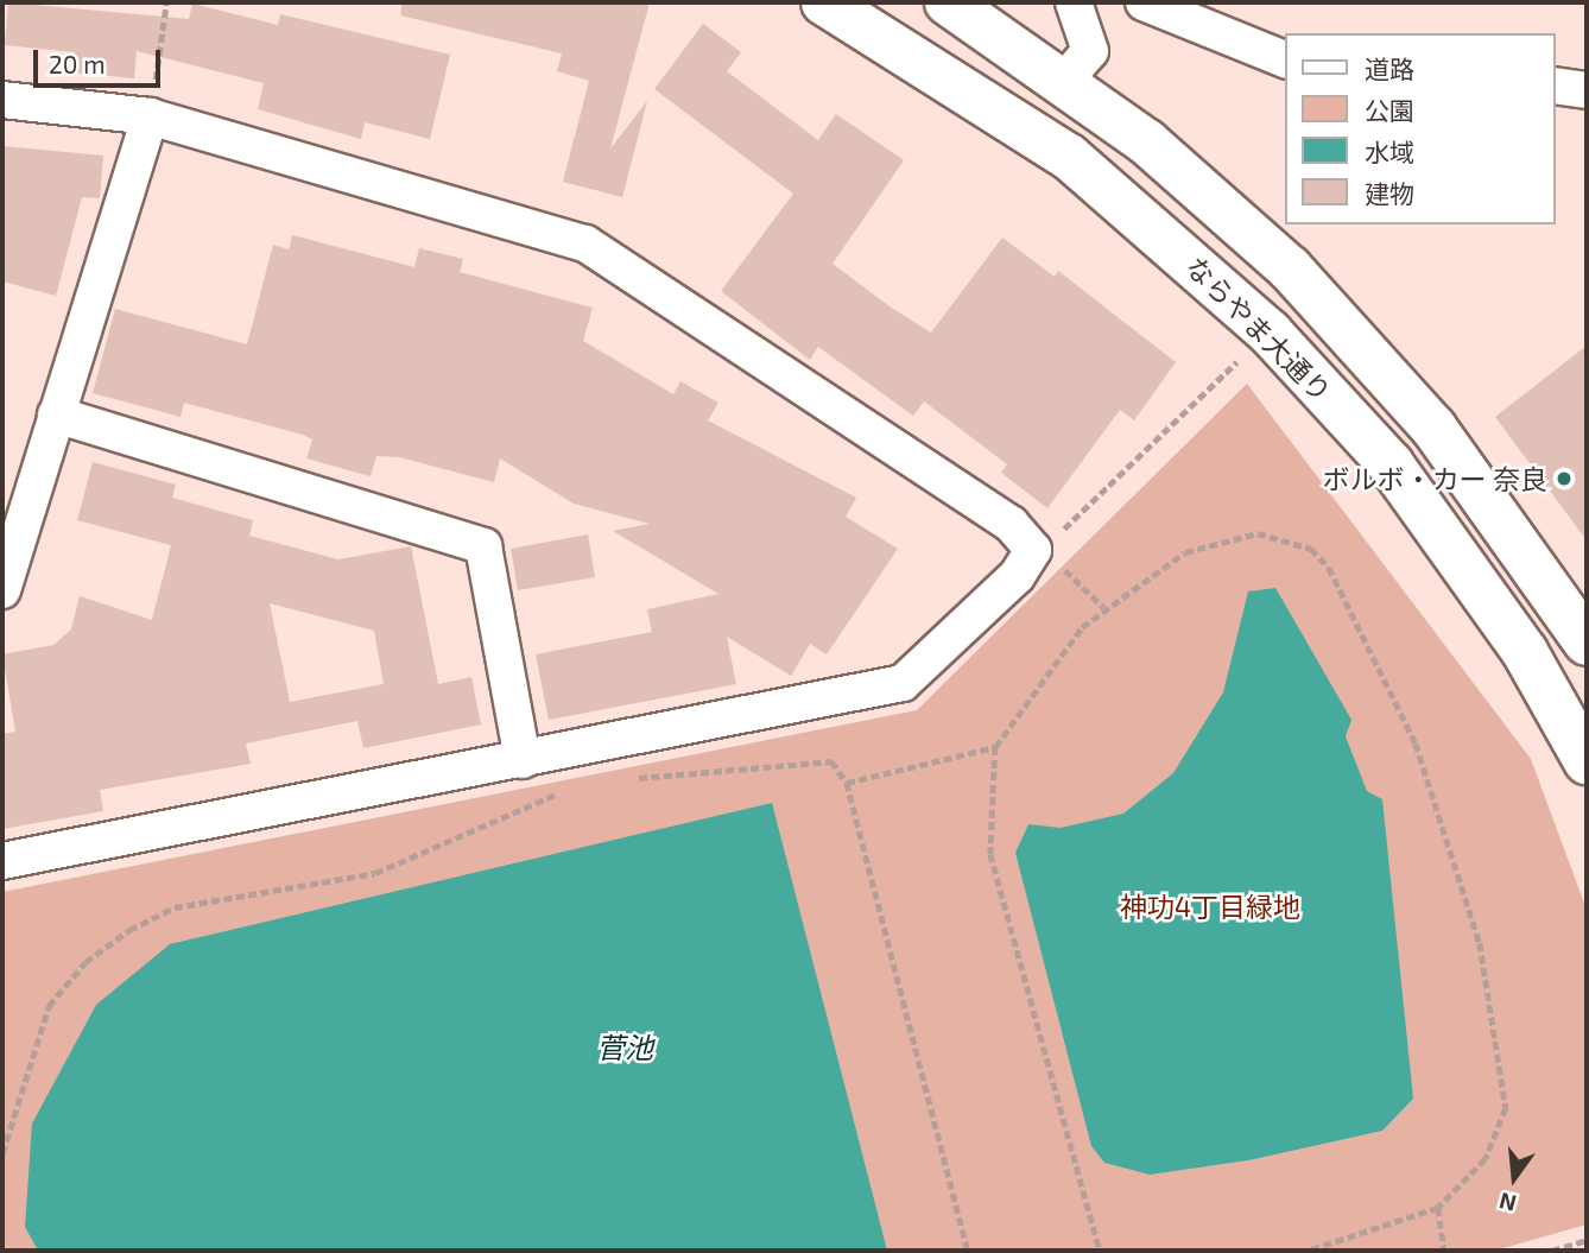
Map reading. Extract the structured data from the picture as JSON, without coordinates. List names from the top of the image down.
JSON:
{
  "streets": {
    "street": ["ならやま大通り"]
  },
  "water": ["菅池"],
  "parks": ["神功4丁目緑地"],
  "places": ["ボルボ・カー 奈良"],
  "legend": [
    "道路",
    "公園",
    "水域",
    "建物"
  ],
  "scale_bar": "20 m",
  "north": "bottom"
}
